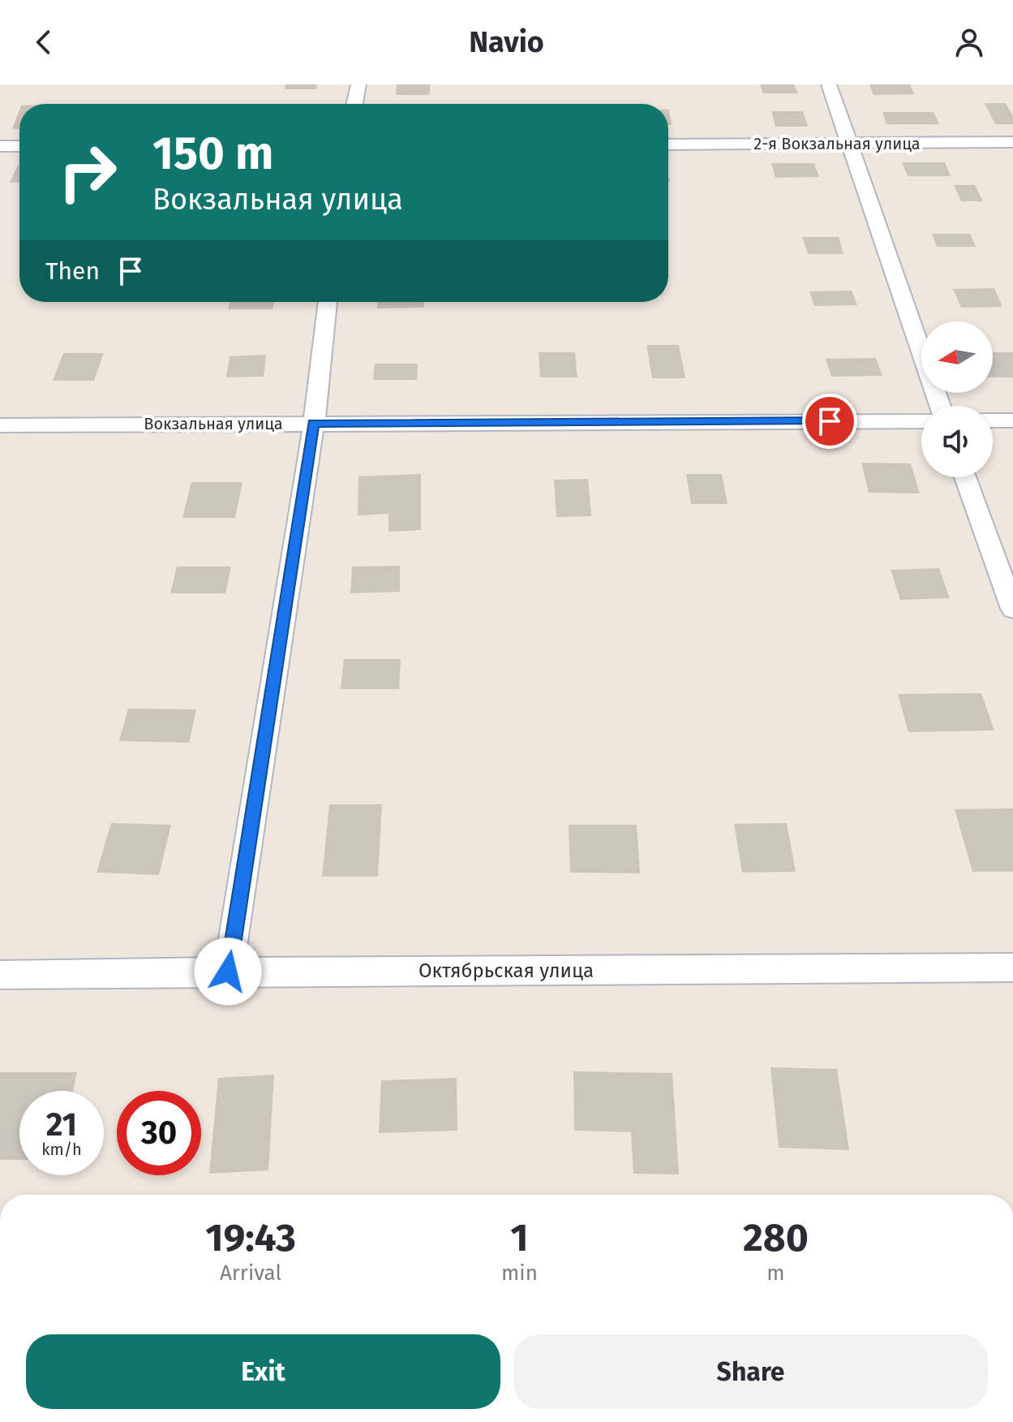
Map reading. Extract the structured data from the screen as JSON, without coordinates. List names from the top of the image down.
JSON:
{
  "streets": {
    "street": ["2-я Вокзальная улица", "Вокзальная улица", "Октябрьская улица"]
  },
  "north": "left",
  "page": {
    "header": "Navio",
    "turn": ["150 m", "Вокзальная улица"],
    "then": "Then",
    "speed": "21 km/h",
    "limit": "30",
    "eta": [
      "19:43",
      "Arrival",
      "1",
      "min",
      "280",
      "m"
    ],
    "buttons": ["Exit", "Share"]
  }
}
